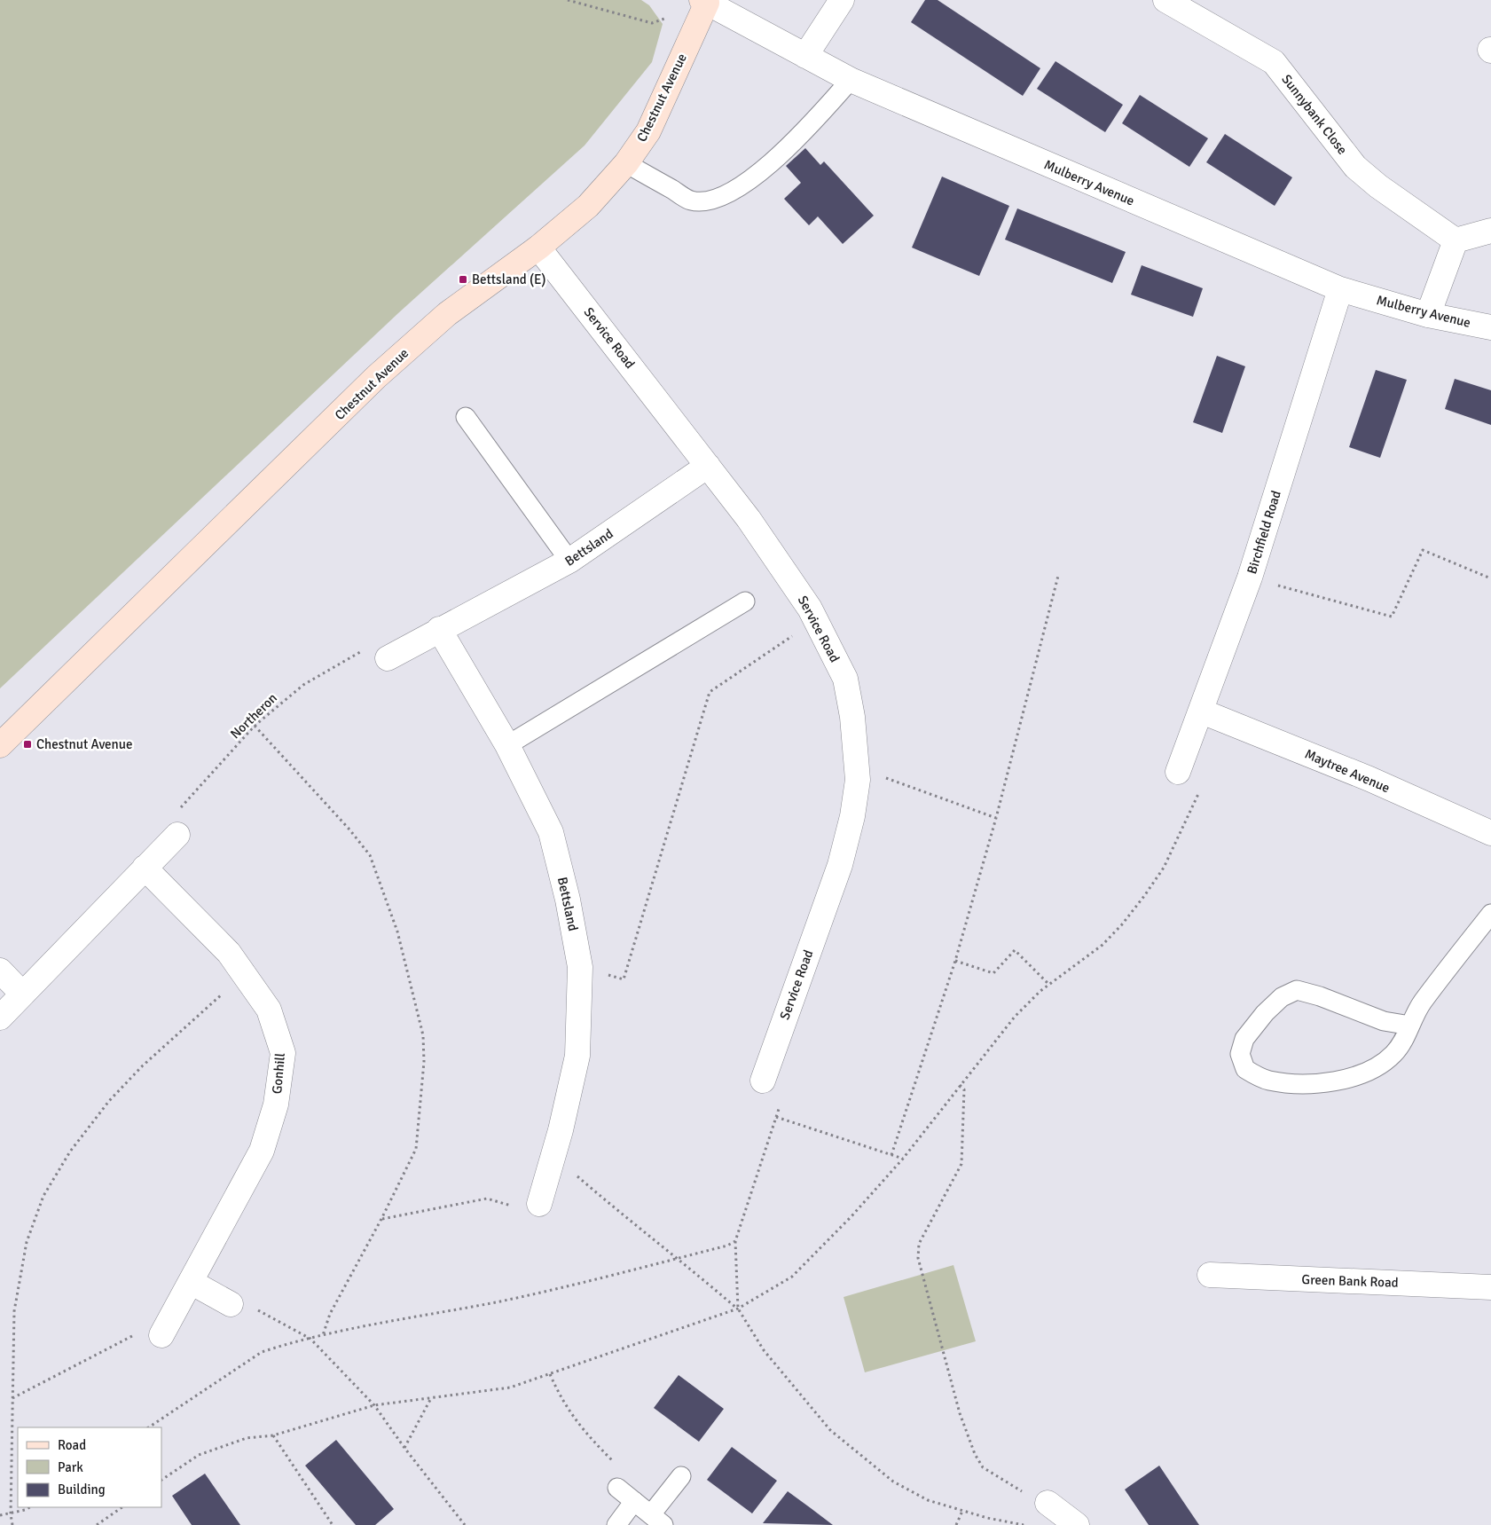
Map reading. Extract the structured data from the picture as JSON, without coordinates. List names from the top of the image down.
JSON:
{
  "streets": {
    "street": [
      "Chestnut Avenue",
      "Sunnybank Close",
      "Mulberry Avenue",
      "Service Road",
      "Birchfield Road",
      "Bettsland",
      "Maytree Avenue",
      "Gonhill",
      "Green Bank Road"
    ],
    "path": ["Northeron"]
  },
  "crossings": [
    ["Chestnut Avenue", "Mulberry Avenue"],
    ["Chestnut Avenue", "Service Road"],
    ["Mulberry Avenue", "Birchfield Road"],
    ["Service Road", "Bettsland"],
    ["Birchfield Road", "Maytree Avenue"],
    ["Bettsland", "Northeron"]
  ],
  "places": {
    "transit": ["Bettsland (E)", "Chestnut Avenue"]
  },
  "legend": ["Road", "Park", "Building"]
}
